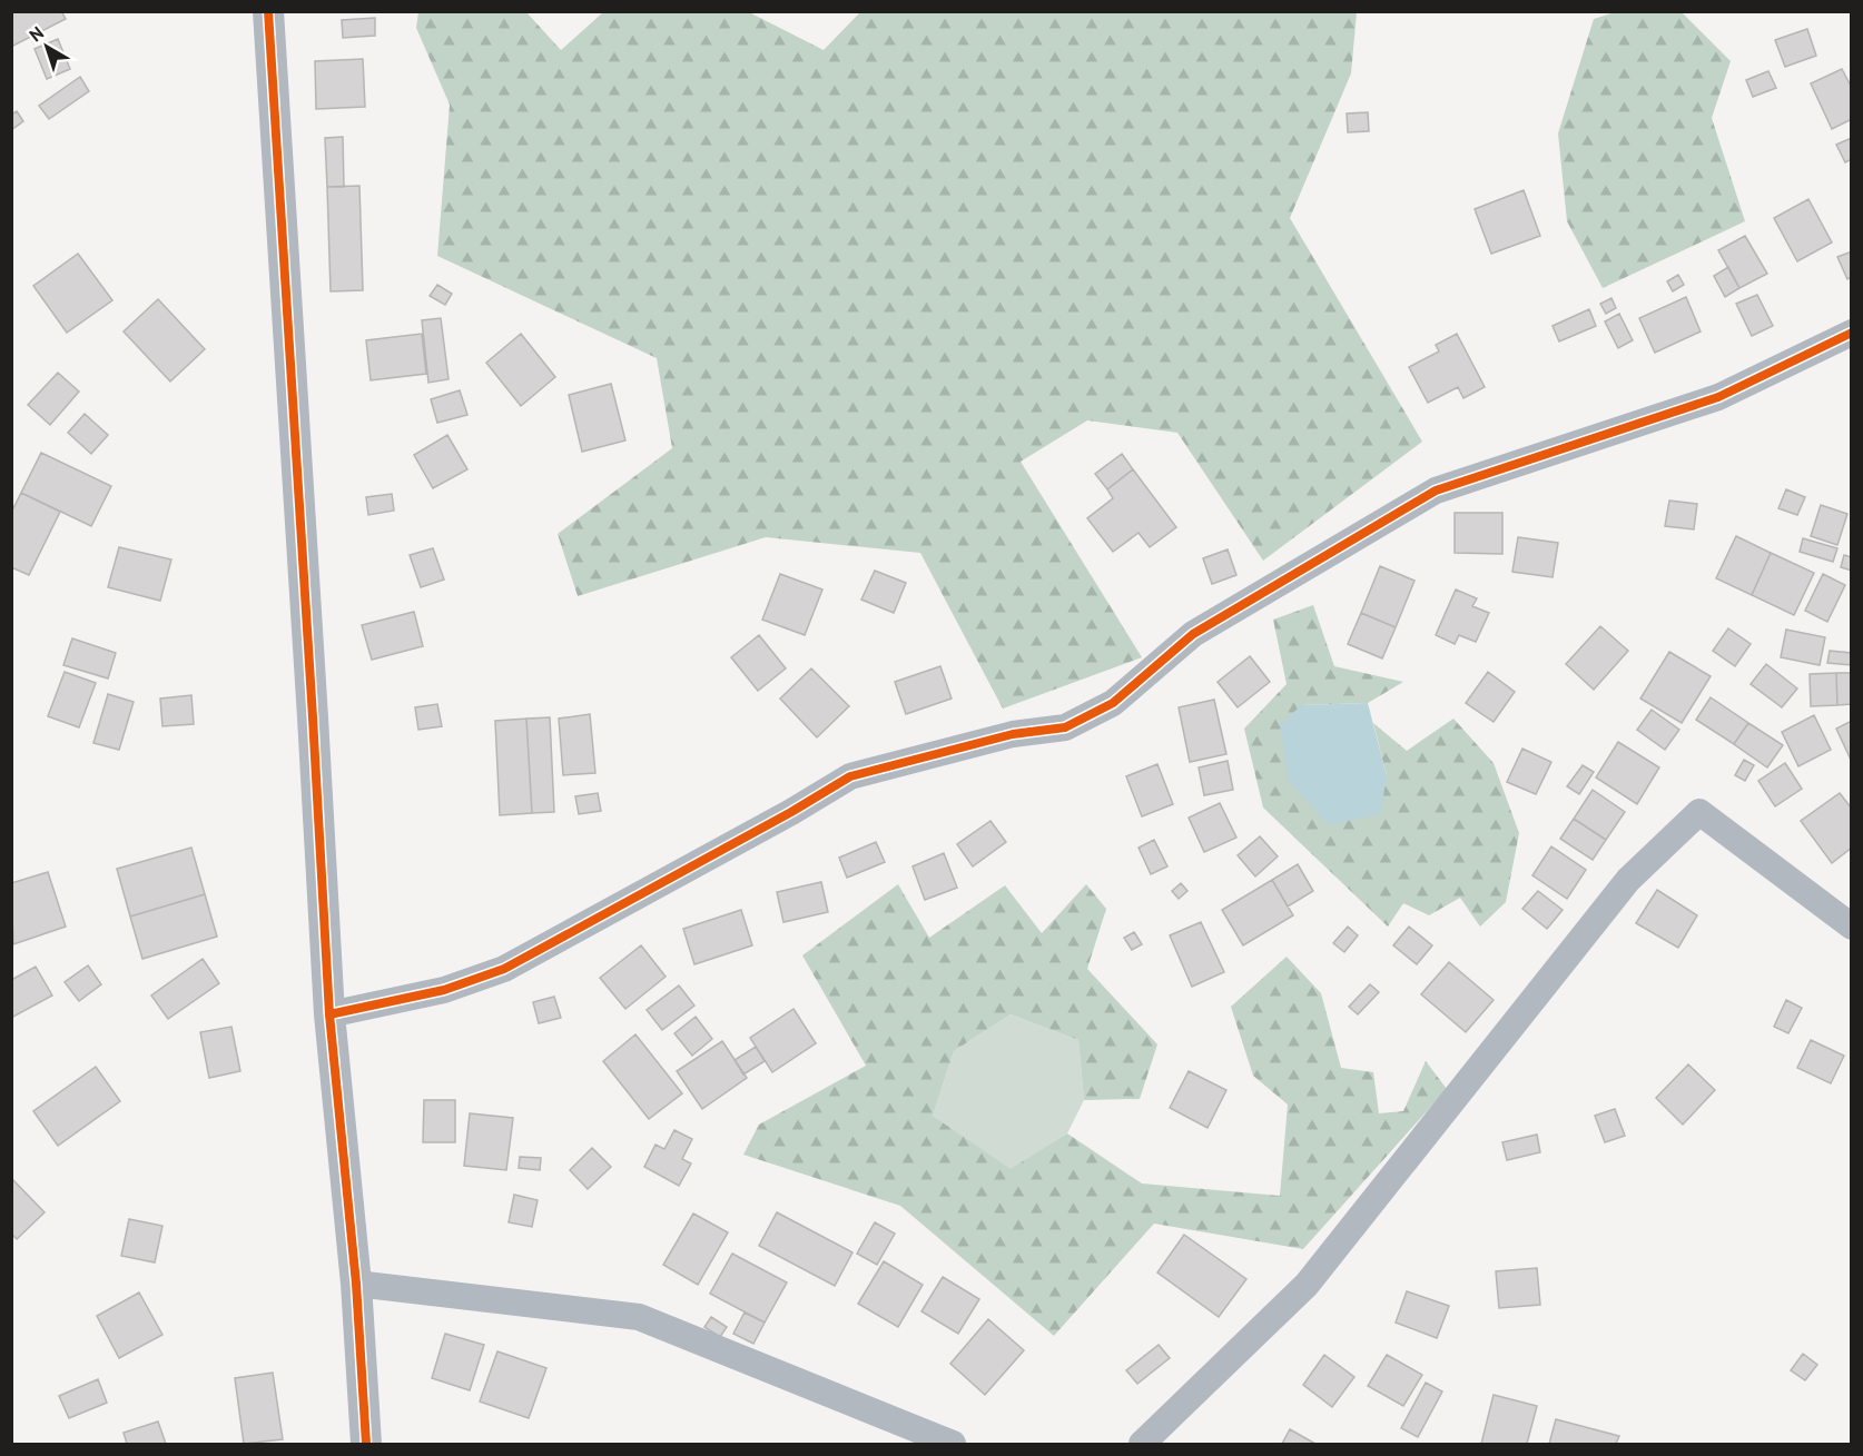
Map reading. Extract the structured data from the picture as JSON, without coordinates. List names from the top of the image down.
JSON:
{
  "north": "top left"
}
